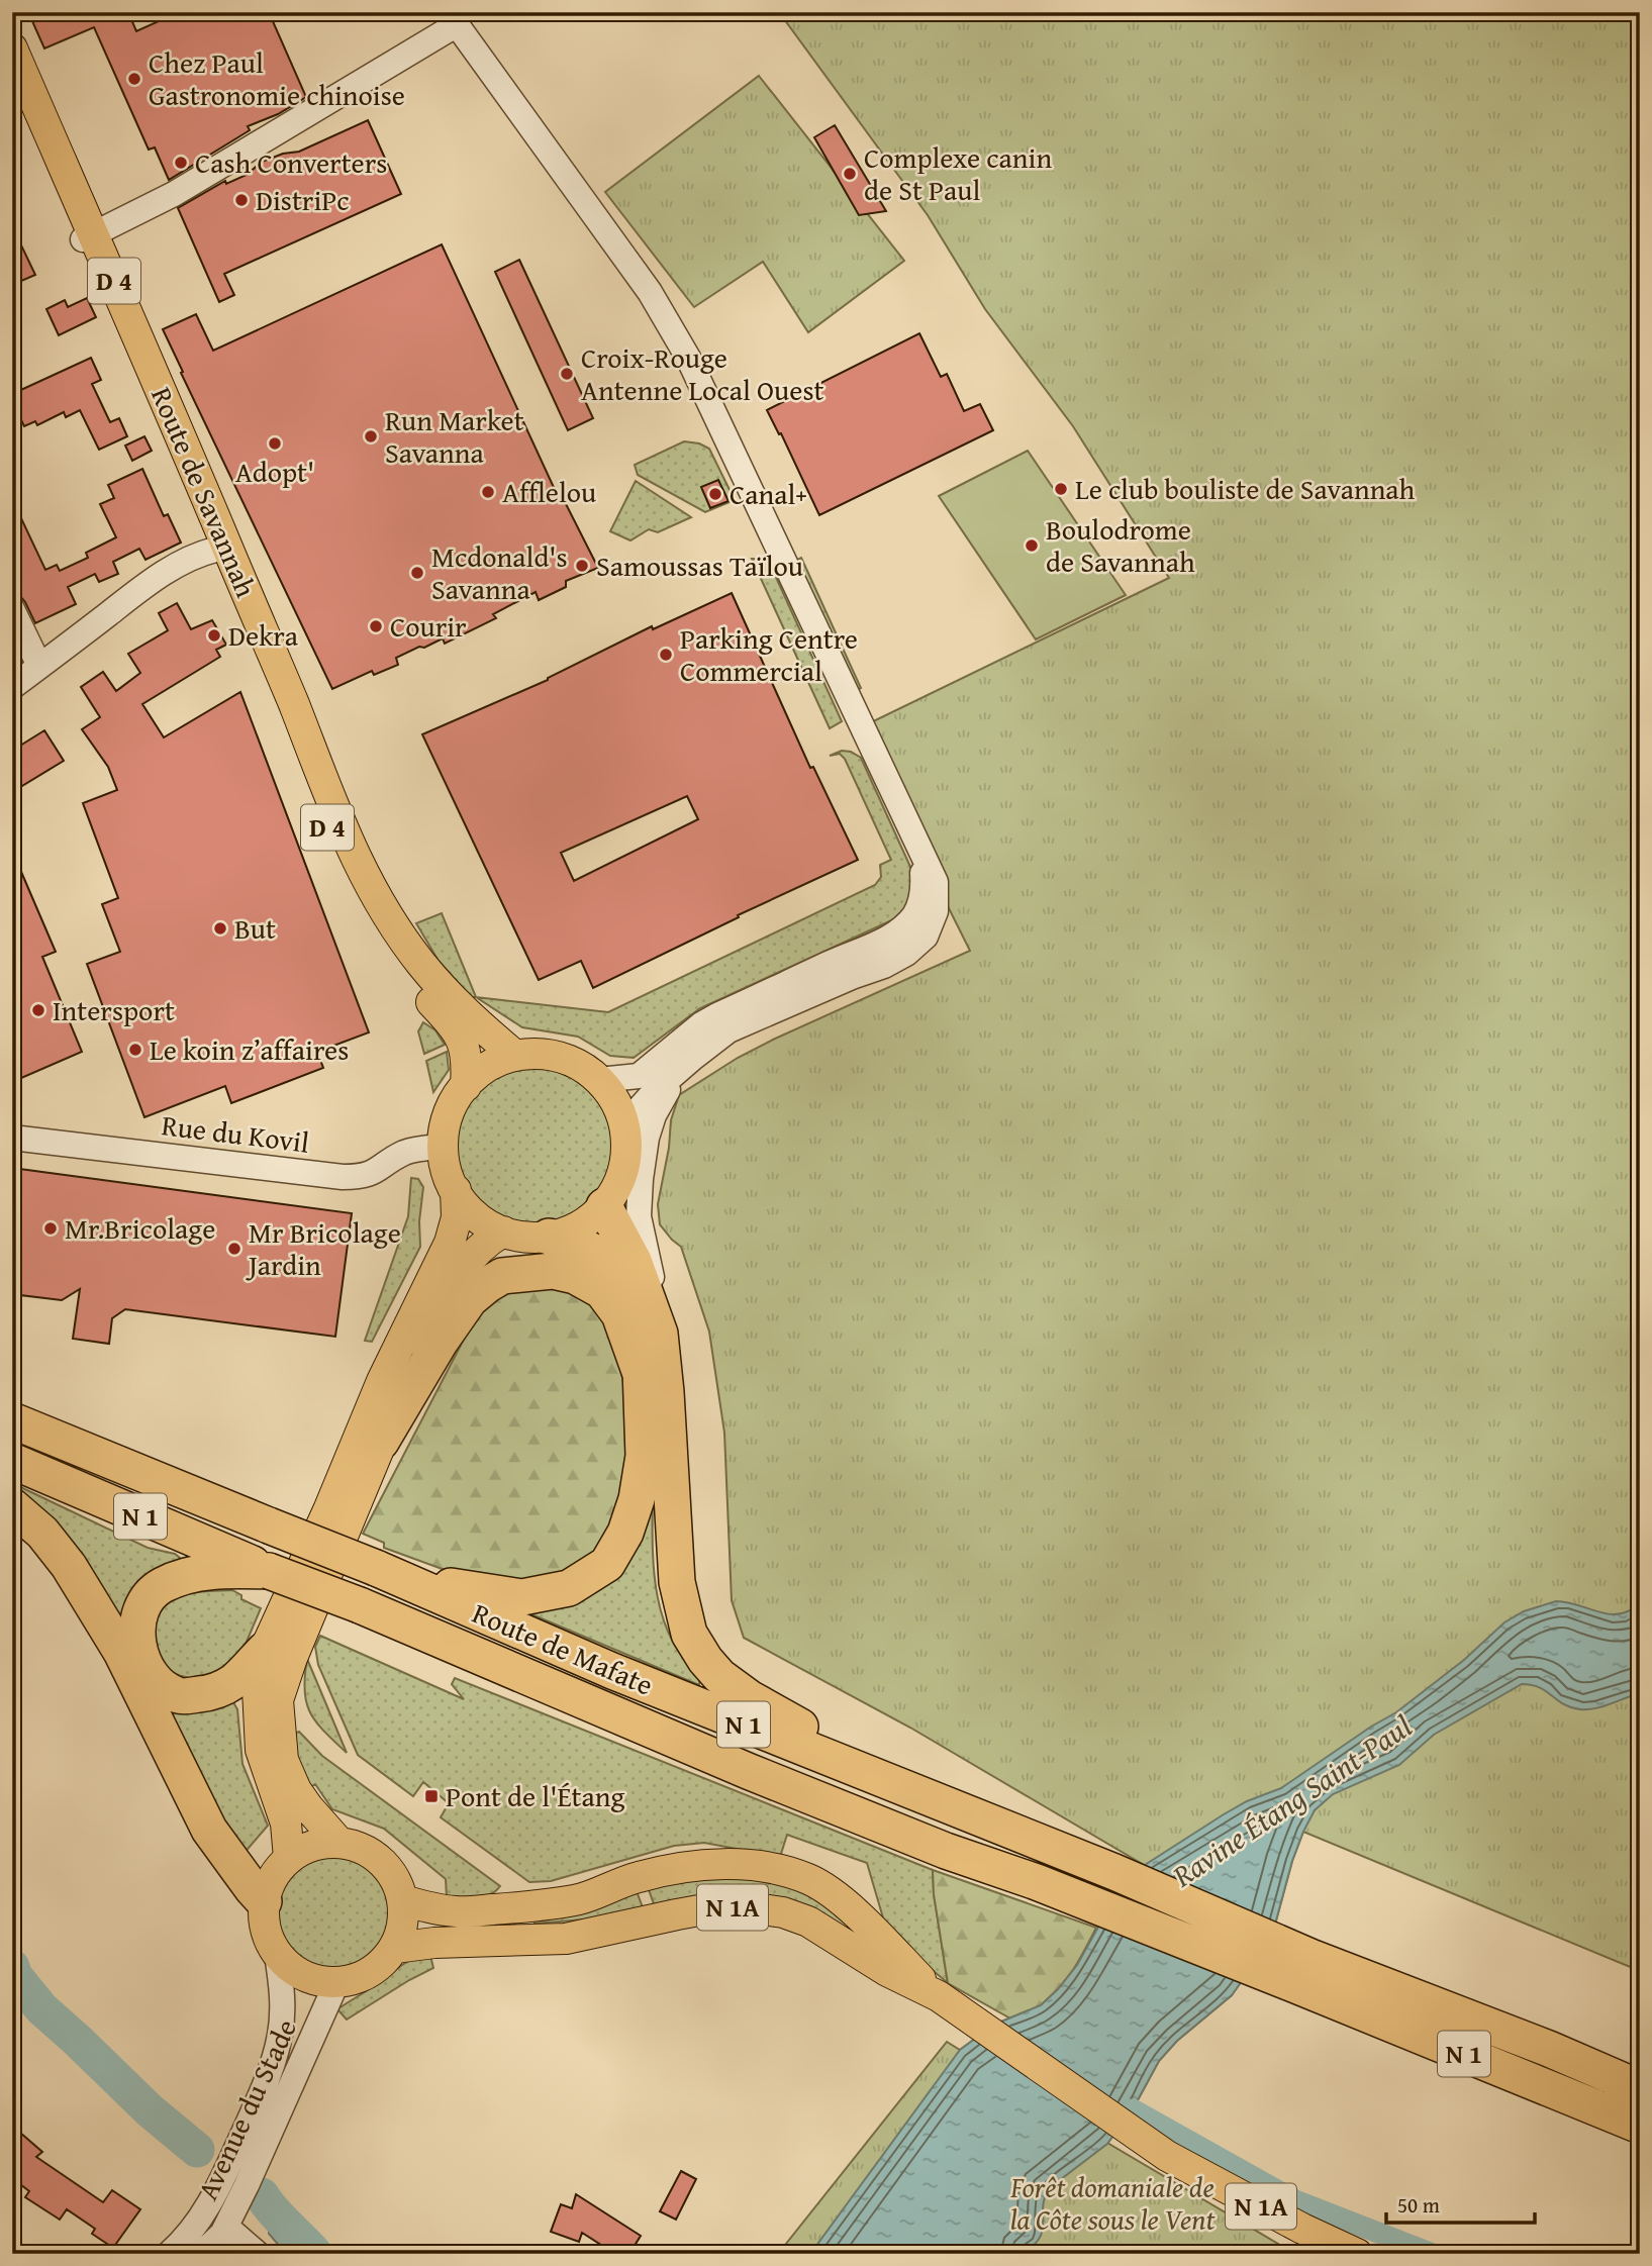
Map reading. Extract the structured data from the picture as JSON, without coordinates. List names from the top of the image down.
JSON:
{
  "streets": {
    "highway": ["N 1", "Route de Mafate"],
    "main road": ["D 4", "Route de Savannah", "N 1A"],
    "street": ["Rue du Kovil", "Avenue du Stade"]
  },
  "crossings": [
    ["Route de Savannah", "Rue du Kovil"],
    ["N 1", "Route de Mafate"],
    ["N 1A", "Avenue du Stade"]
  ],
  "water": ["Ravine Étang Saint-Paul"],
  "parks": ["Forêt domaniale de la Côte sous le Vent"],
  "places": {
    "other": [
      "Chez Paul Gastronomie chinoise",
      "Cash Converters",
      "Complexe canin de St Paul",
      "DistriPc",
      "Croix-Rouge Antenne Local Ouest",
      "Run Market Savanna",
      "Adopt'",
      "Le club bouliste de Savannah",
      "Afflelou",
      "Canal+",
      "Boulodrome de Savannah",
      "Samoussas Taïlou",
      "Mcdonald's Savanna",
      "Courir",
      "Dekra",
      "Parking Centre Commercial",
      "But",
      "Intersport",
      "Le koin z’affaires",
      "Mr.Bricolage",
      "Mr Bricolage Jardin"
    ],
    "transit": ["Pont de l'Étang"]
  },
  "scale_bar": "50 m"
}
